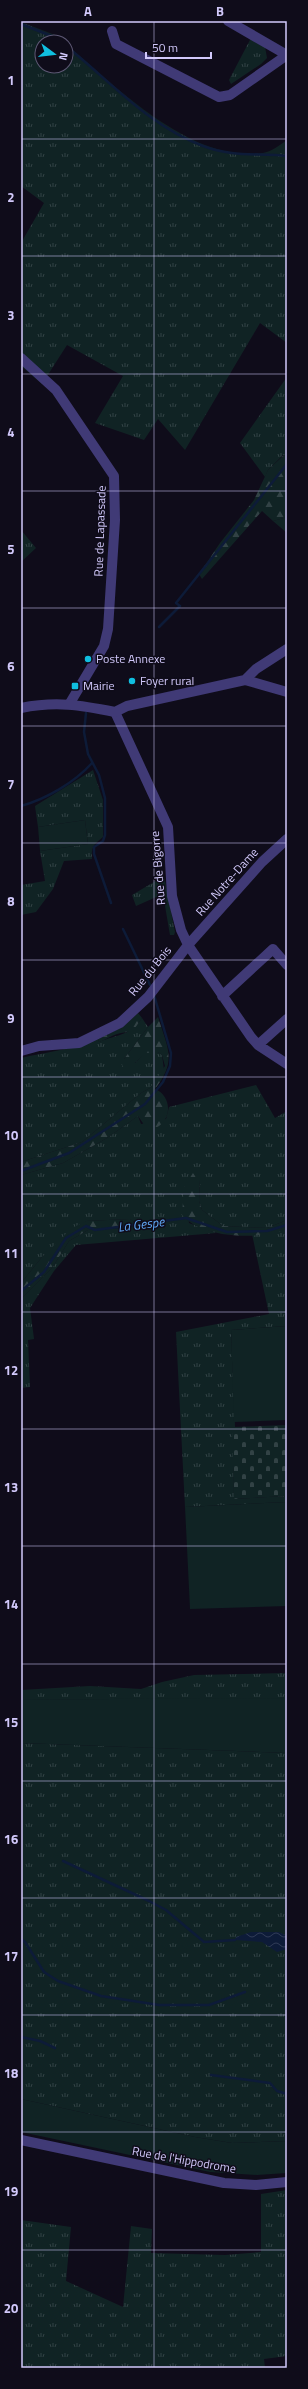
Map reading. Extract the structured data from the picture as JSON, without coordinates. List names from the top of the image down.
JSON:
{
  "streets": {
    "street": [
      "Rue de Lapassade",
      "Rue de Bigorre",
      "Rue Notre-Dame",
      "Rue du Bois",
      "Rue de l'Hippodrome"
    ]
  },
  "crossings": [
    ["Rue de Bigorre", "Rue Notre-Dame"],
    ["Rue de Bigorre", "Rue du Bois"],
    ["Rue Notre-Dame", "Rue du Bois"]
  ],
  "water": ["La Gespe"],
  "places": {
    "other": ["Poste Annexe", "Foyer rural"],
    "transit": ["Mairie"]
  },
  "scale_bar": "50 m",
  "north": "right",
  "grid": {
    "columns": ["A", "B"],
    "rows": [
      "1",
      "2",
      "3",
      "4",
      "5",
      "6",
      "7",
      "8",
      "9",
      "10",
      "11",
      "12",
      "13",
      "14",
      "15",
      "16",
      "17",
      "18",
      "19",
      "20"
    ]
  }
}
